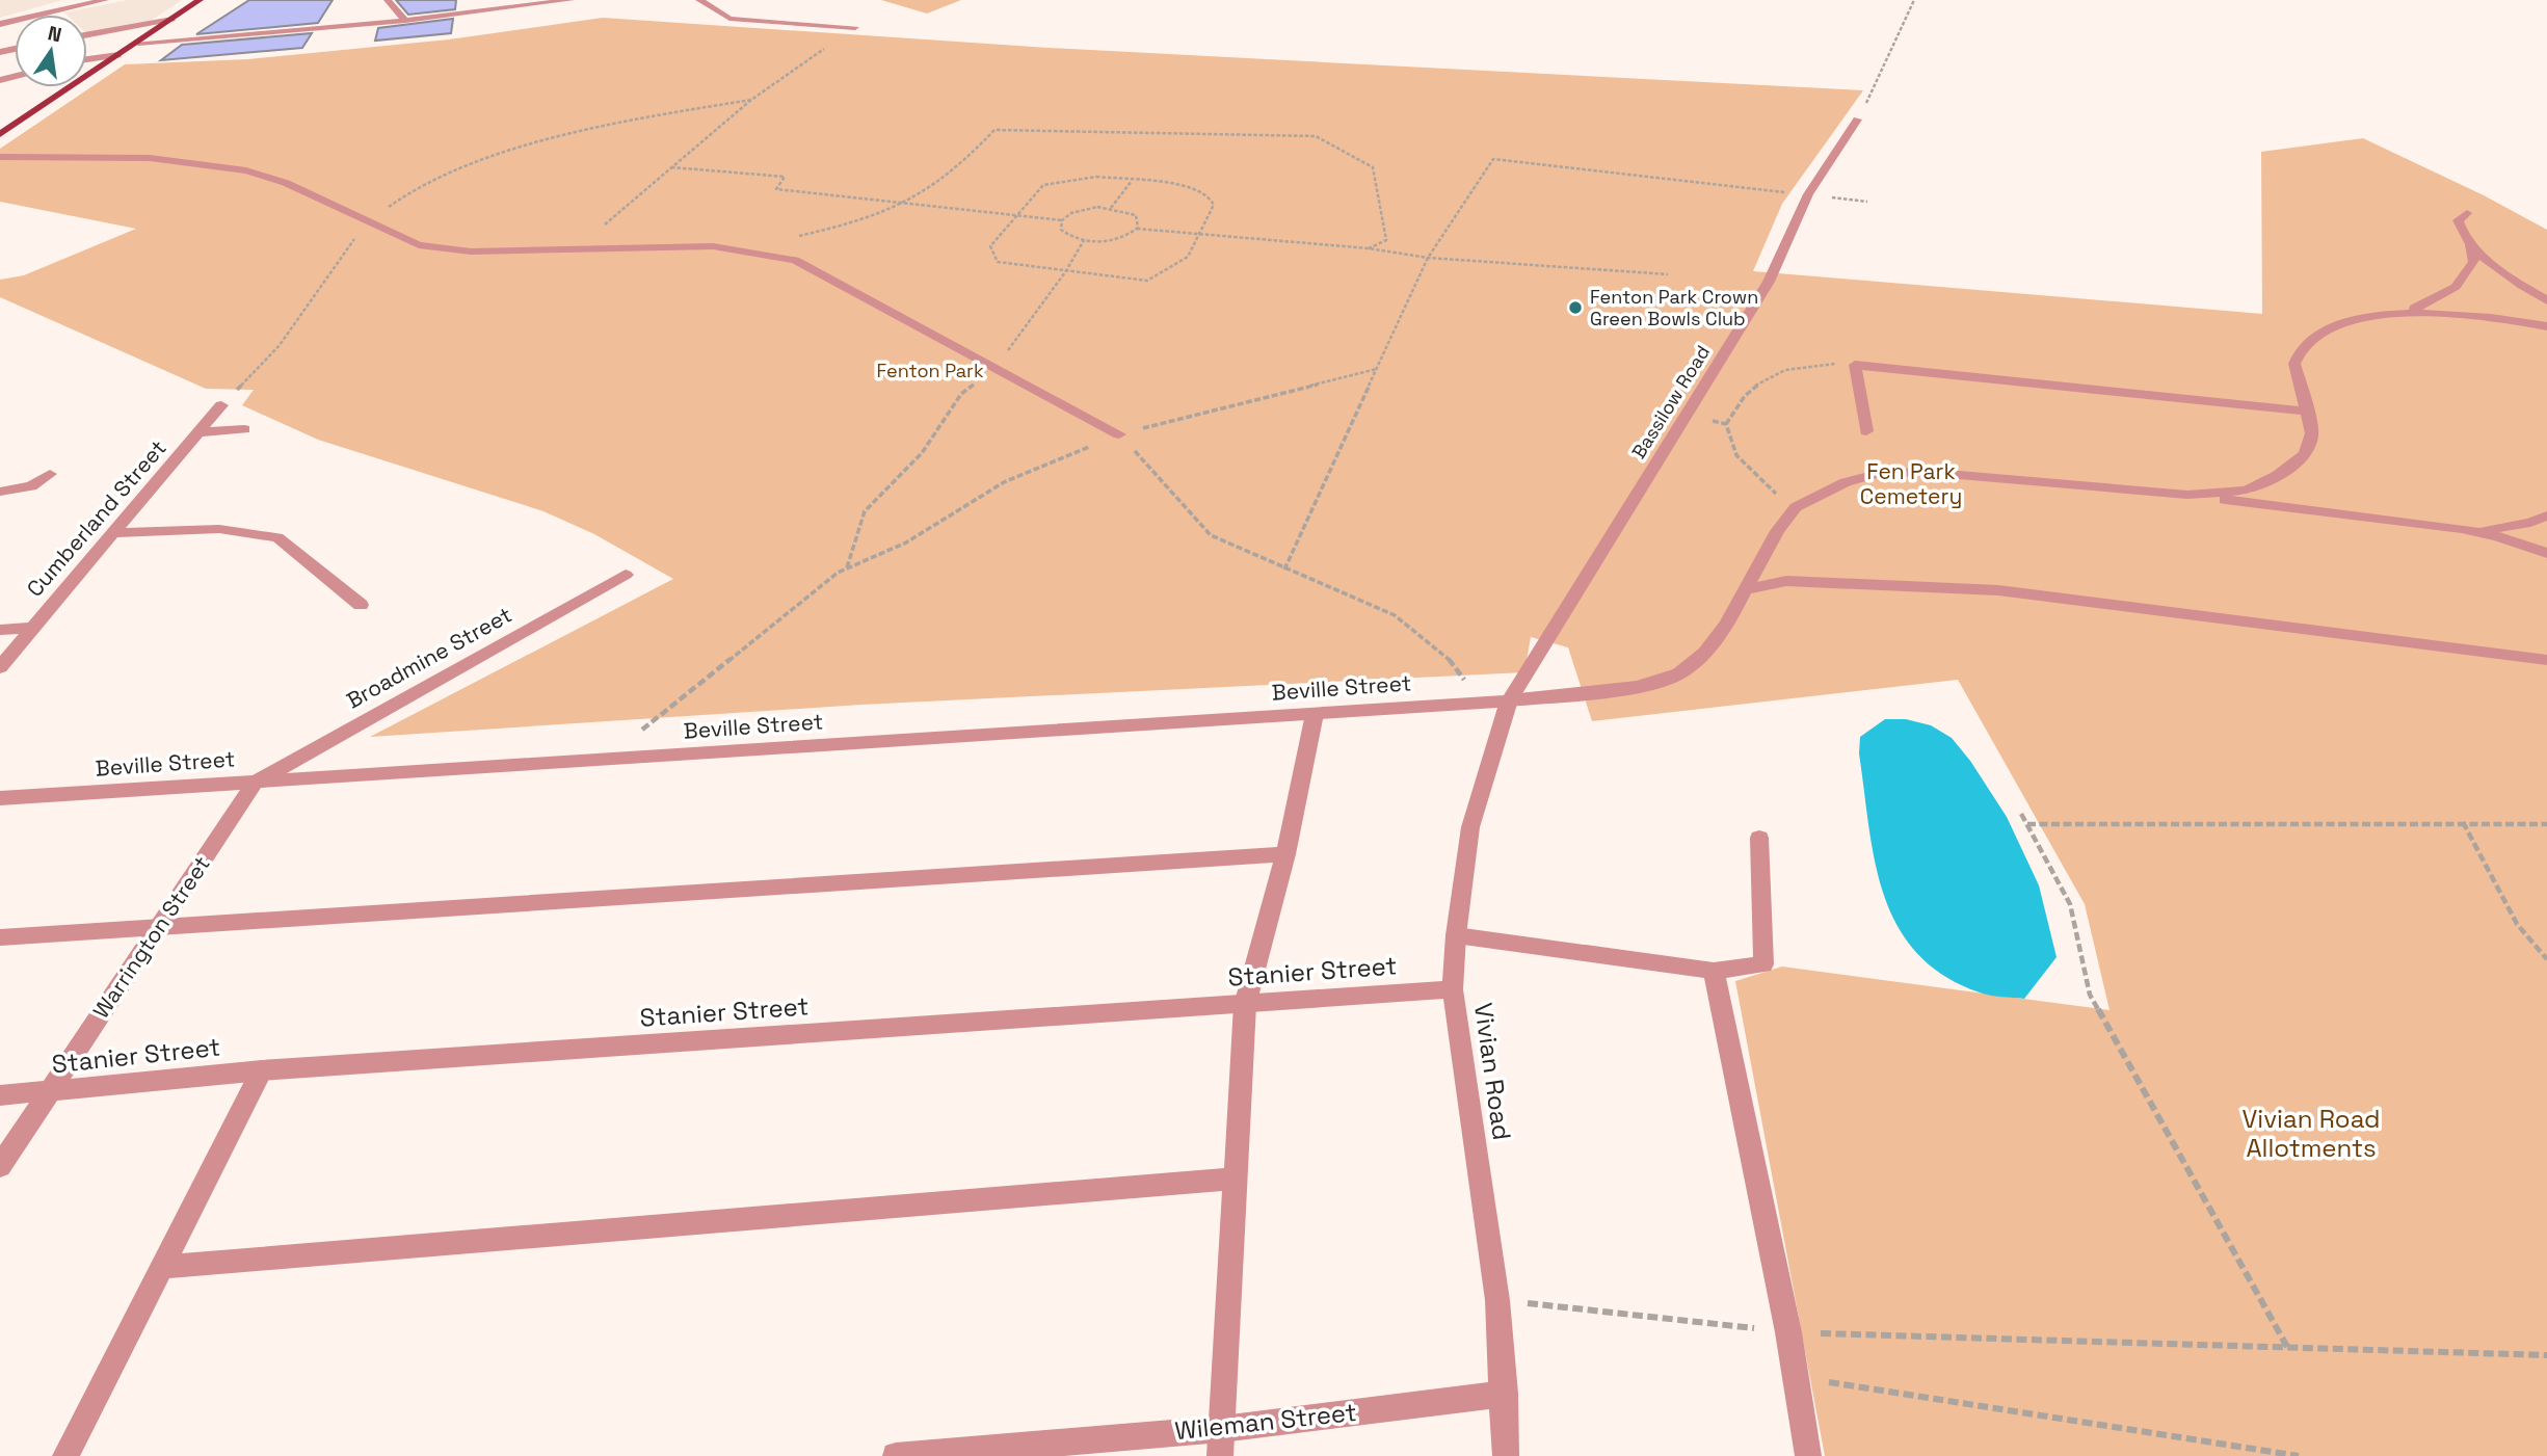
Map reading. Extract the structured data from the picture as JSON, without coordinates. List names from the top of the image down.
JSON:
{
  "streets": {
    "street": [
      "Bassilow Road",
      "Cumberland Street",
      "Broadmine Street",
      "Beville Street",
      "Warrington Street",
      "Stanier Street",
      "Vivian Road",
      "Wileman Street"
    ]
  },
  "crossings": [
    ["Bassilow Road", "Beville Street"],
    ["Bassilow Road", "Vivian Road"],
    ["Broadmine Street", "Beville Street"],
    ["Broadmine Street", "Warrington Street"],
    ["Beville Street", "Warrington Street"],
    ["Beville Street", "Vivian Road"],
    ["Warrington Street", "Stanier Street"],
    ["Stanier Street", "Vivian Road"],
    ["Vivian Road", "Wileman Street"]
  ],
  "parks": ["Fenton Park", "Fen Park Cemetery", "Vivian Road Allotments"],
  "places": ["Fenton Park Crown Green Bowls Club"],
  "north": "top"
}
